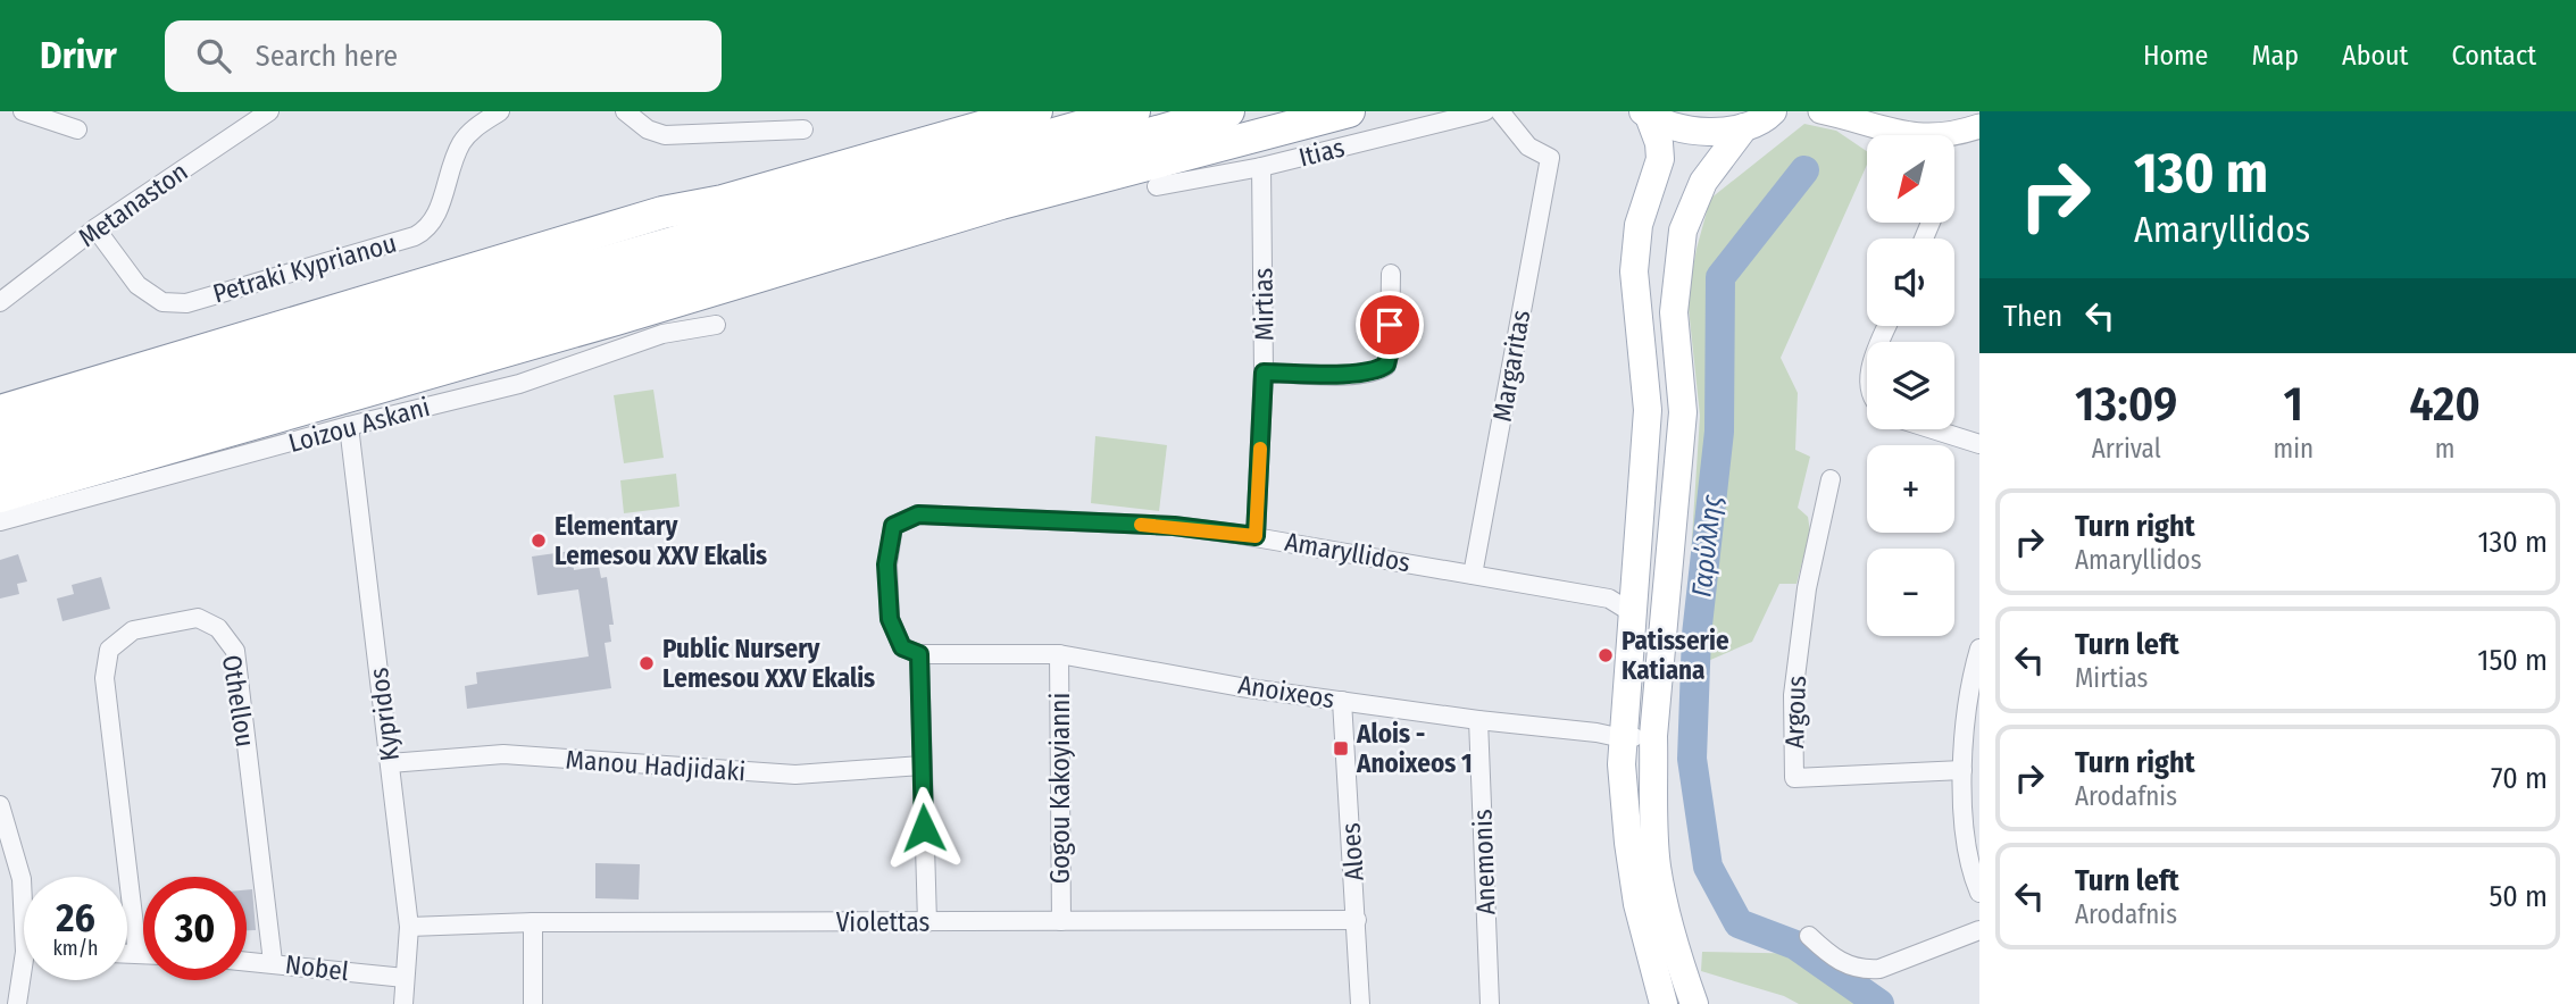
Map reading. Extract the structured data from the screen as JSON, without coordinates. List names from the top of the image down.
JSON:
{
  "streets": {
    "street": [
      "Itias",
      "Metanaston",
      "Petraki Kyprianou",
      "Mirtias",
      "Margaritas",
      "Loizou Askani",
      "Amaryllidos",
      "Anoixeos",
      "Othellou",
      "Argous",
      "Kypridos",
      "Manou Hadjidaki",
      "Gogou Kakoyianni",
      "Aloes",
      "Anemonis",
      "Violettas",
      "Nobel"
    ]
  },
  "crossings": [
    ["Itias", "Mirtias"],
    ["Metanaston", "Petraki Kyprianou"],
    ["Mirtias", "Amaryllidos"],
    ["Margaritas", "Amaryllidos"],
    ["Loizou Askani", "Kypridos"],
    ["Amaryllidos", "Anoixeos"],
    ["Anoixeos", "Gogou Kakoyianni"],
    ["Anoixeos", "Aloes"],
    ["Anoixeos", "Anemonis"],
    ["Othellou", "Nobel"],
    ["Kypridos", "Manou Hadjidaki"],
    ["Kypridos", "Violettas"],
    ["Kypridos", "Nobel"],
    ["Gogou Kakoyianni", "Violettas"],
    ["Aloes", "Violettas"]
  ],
  "water": ["Γαρύλλης"],
  "places": {
    "other": ["Elementary Lemesou XXV Ekalis", "Patisserie Katiana", "Public Nursery Lemesou XXV Ekalis"],
    "transit": ["Alois - Anoixeos 1"]
  },
  "north": "bottom left",
  "page": {
    "header": "Drivr",
    "search": "Search here",
    "nav": [
      "Home",
      "Map",
      "About",
      "Contact"
    ],
    "turn": ["130 m", "Amaryllidos"],
    "map_buttons": ["+", "−"],
    "then": "Then",
    "eta": [
      "13:09",
      "Arrival",
      "1",
      "min",
      "420",
      "m"
    ],
    "list": [
      {
        "name": "Turn right",
        "note": "Amaryllidos",
        "value": "130 m"
      },
      {
        "name": "Turn left",
        "note": "Mirtias",
        "value": "150 m"
      },
      {
        "name": "Turn right",
        "note": "Arodafnis",
        "value": "70 m"
      },
      {
        "name": "Turn left",
        "note": "Arodafnis",
        "value": "50 m"
      }
    ],
    "speed": "26 km/h",
    "limit": "30"
  }
}
